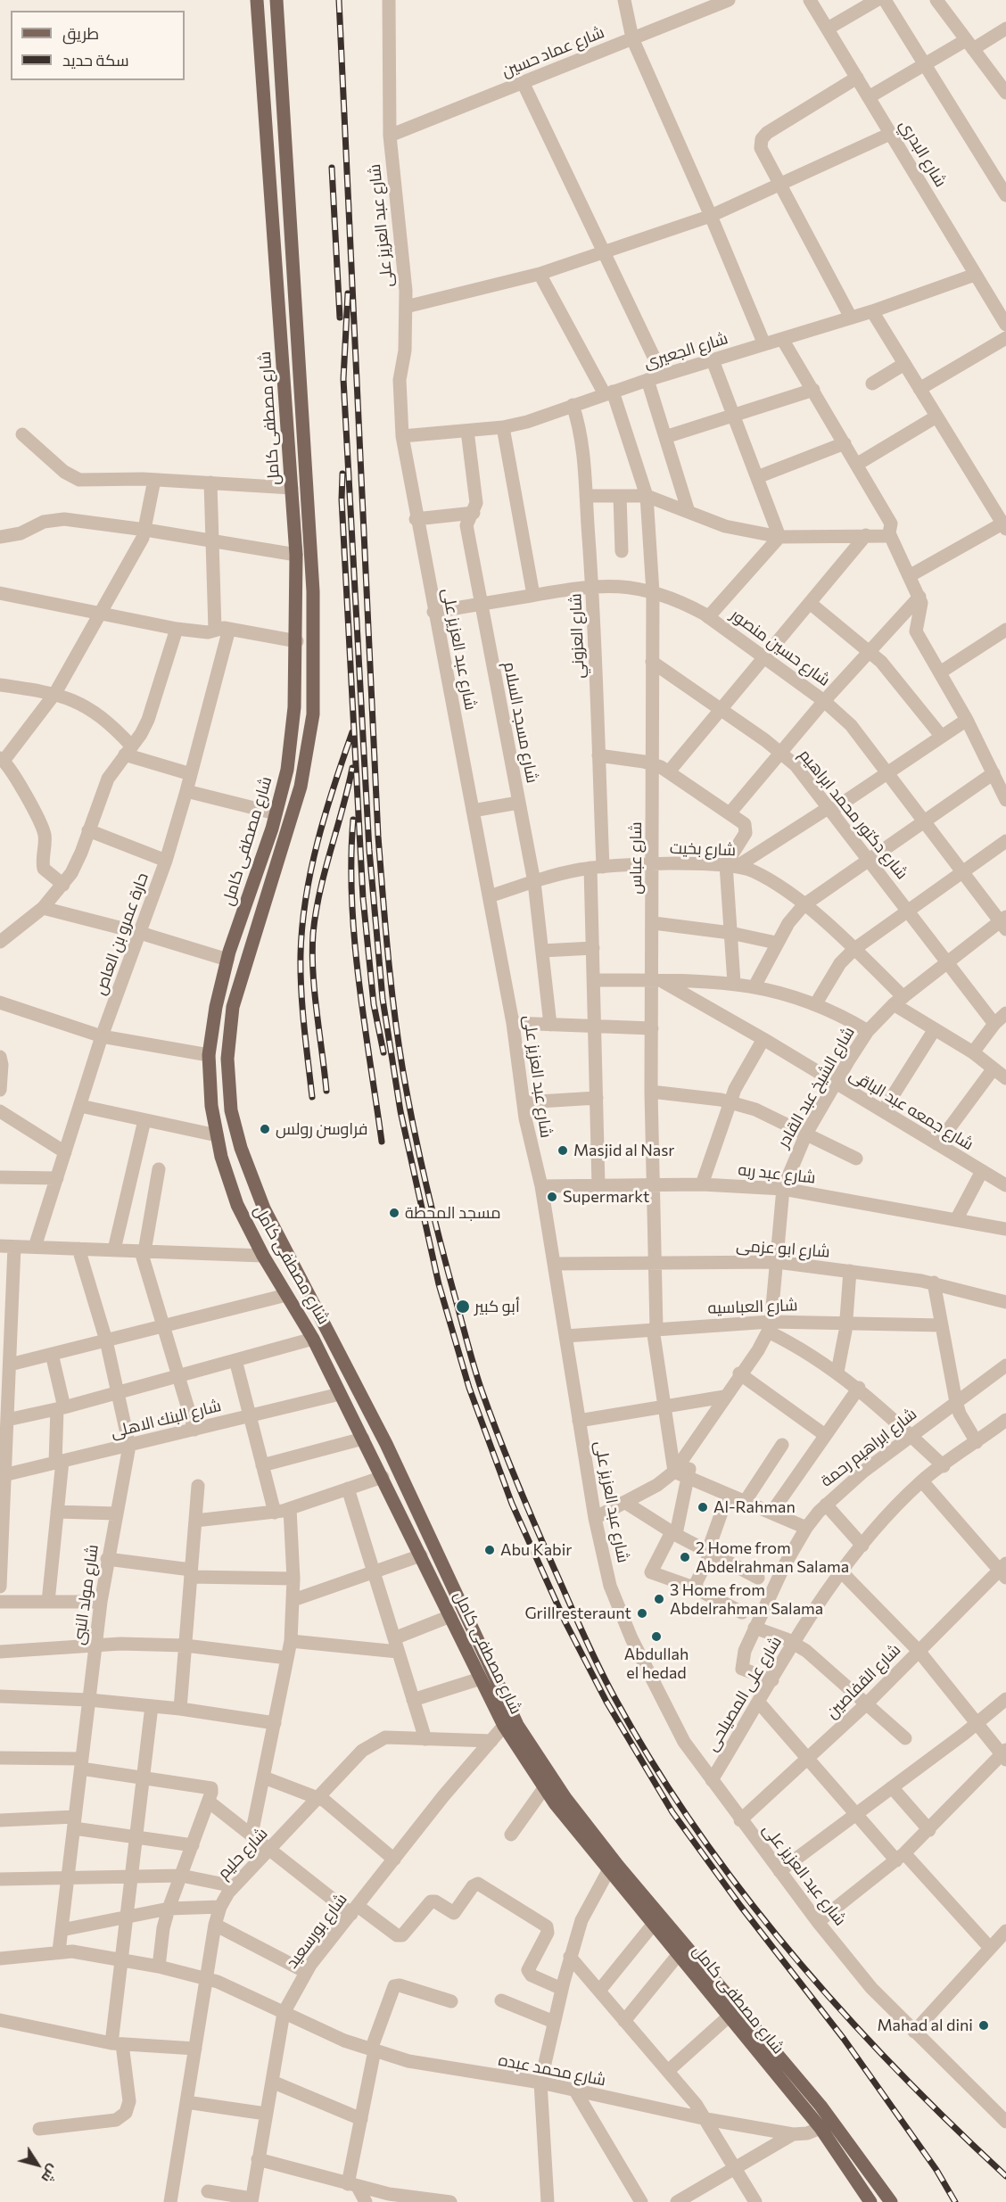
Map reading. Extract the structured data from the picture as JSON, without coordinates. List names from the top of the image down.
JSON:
{
  "streets": {
    "main road": ["شارع مصطفى كامل"],
    "street": [
      "شارع عماد حسين",
      "شارع البدري",
      "شارع عبد العزيز على",
      "شارع الجعيرى",
      "شارع العزوني",
      "شارع حسين منصور",
      "شارع مسجد السلام",
      "شارع دكتور محمد ابراهيم",
      "شارع بخيت",
      "شارع عباس",
      "حارة عمرو بن العاص",
      "شارع الشيخ عبد القادر",
      "شارع جمعه عبد الباقى",
      "شارع عبد ربه",
      "شارع ابو عزمى",
      "شارع العباسيه",
      "شارع البنك الاهلى",
      "شارع ابراهيم رحمة",
      "شارع مولد النبى",
      "شارع القفاصين",
      "شارع على المصيلحى",
      "شارع حليم",
      "شارع بورسعيد",
      "شارع محمد عبده"
    ]
  },
  "crossings": [
    ["شارع عماد حسين", "شارع عبد العزيز على"],
    ["شارع البدري", "شارع الجعيرى"],
    ["شارع عبد العزيز على", "شارع الجعيرى"],
    ["شارع عبد العزيز على", "شارع حسين منصور"],
    ["شارع عبد العزيز على", "شارع بخيت"],
    ["شارع عبد العزيز على", "شارع الشيخ عبد القادر"],
    ["شارع عبد العزيز على", "شارع عبد ربه"],
    ["شارع عبد العزيز على", "شارع ابو عزمى"],
    ["شارع عبد العزيز على", "شارع العباسيه"],
    ["شارع عبد العزيز على", "شارع القفاصين"],
    ["شارع عبد العزيز على", "شارع على المصيلحى"],
    ["شارع الجعيرى", "شارع العزوني"],
    ["شارع الجعيرى", "شارع مسجد السلام"],
    ["شارع الجعيرى", "شارع عباس"],
    ["شارع مصطفى كامل", "شارع البنك الاهلى"],
    ["شارع مصطفى كامل", "شارع بورسعيد"],
    ["شارع مصطفى كامل", "شارع محمد عبده"],
    ["شارع العزوني", "شارع حسين منصور"],
    ["شارع العزوني", "شارع بخيت"],
    ["شارع العزوني", "شارع عبد ربه"],
    ["شارع حسين منصور", "شارع مسجد السلام"],
    ["شارع حسين منصور", "شارع عباس"],
    ["شارع حسين منصور", "شارع الشيخ عبد القادر"],
    ["شارع مسجد السلام", "شارع بخيت"],
    ["شارع دكتور محمد ابراهيم", "شارع عباس"],
    ["شارع دكتور محمد ابراهيم", "شارع الشيخ عبد القادر"],
    ["شارع بخيت", "شارع عباس"],
    ["شارع بخيت", "شارع الشيخ عبد القادر"],
    ["شارع عباس", "شارع الشيخ عبد القادر"],
    ["شارع عباس", "شارع جمعه عبد الباقى"],
    ["شارع عباس", "شارع عبد ربه"],
    ["شارع عباس", "شارع ابو عزمى"],
    ["شارع عباس", "شارع العباسيه"],
    ["شارع الشيخ عبد القادر", "شارع جمعه عبد الباقى"],
    ["شارع الشيخ عبد القادر", "شارع عبد ربه"],
    ["شارع الشيخ عبد القادر", "شارع ابو عزمى"],
    ["شارع الشيخ عبد القادر", "شارع العباسيه"],
    ["شارع البنك الاهلى", "شارع مولد النبى"],
    ["شارع ابراهيم رحمة", "شارع على المصيلحى"],
    ["شارع مولد النبى", "شارع محمد عبده"],
    ["شارع حليم", "شارع بورسعيد"],
    ["شارع حليم", "شارع محمد عبده"],
    ["شارع بورسعيد", "شارع محمد عبده"]
  ],
  "places": [
    "فراوسن رولس",
    "Masjid al Nasr",
    "Supermarkt",
    "مسجد المحطة",
    "أبو كبير",
    "Al-Rahman",
    "Abu Kabir",
    "2 Home from Abdelrahman Salama",
    "3 Home from Abdelrahman Salama",
    "Grillresteraunt",
    "Abdullah el hedad",
    "Mahad al dini"
  ],
  "legend": ["طريق", "سكة حديد"],
  "north": "bottom right"
}
